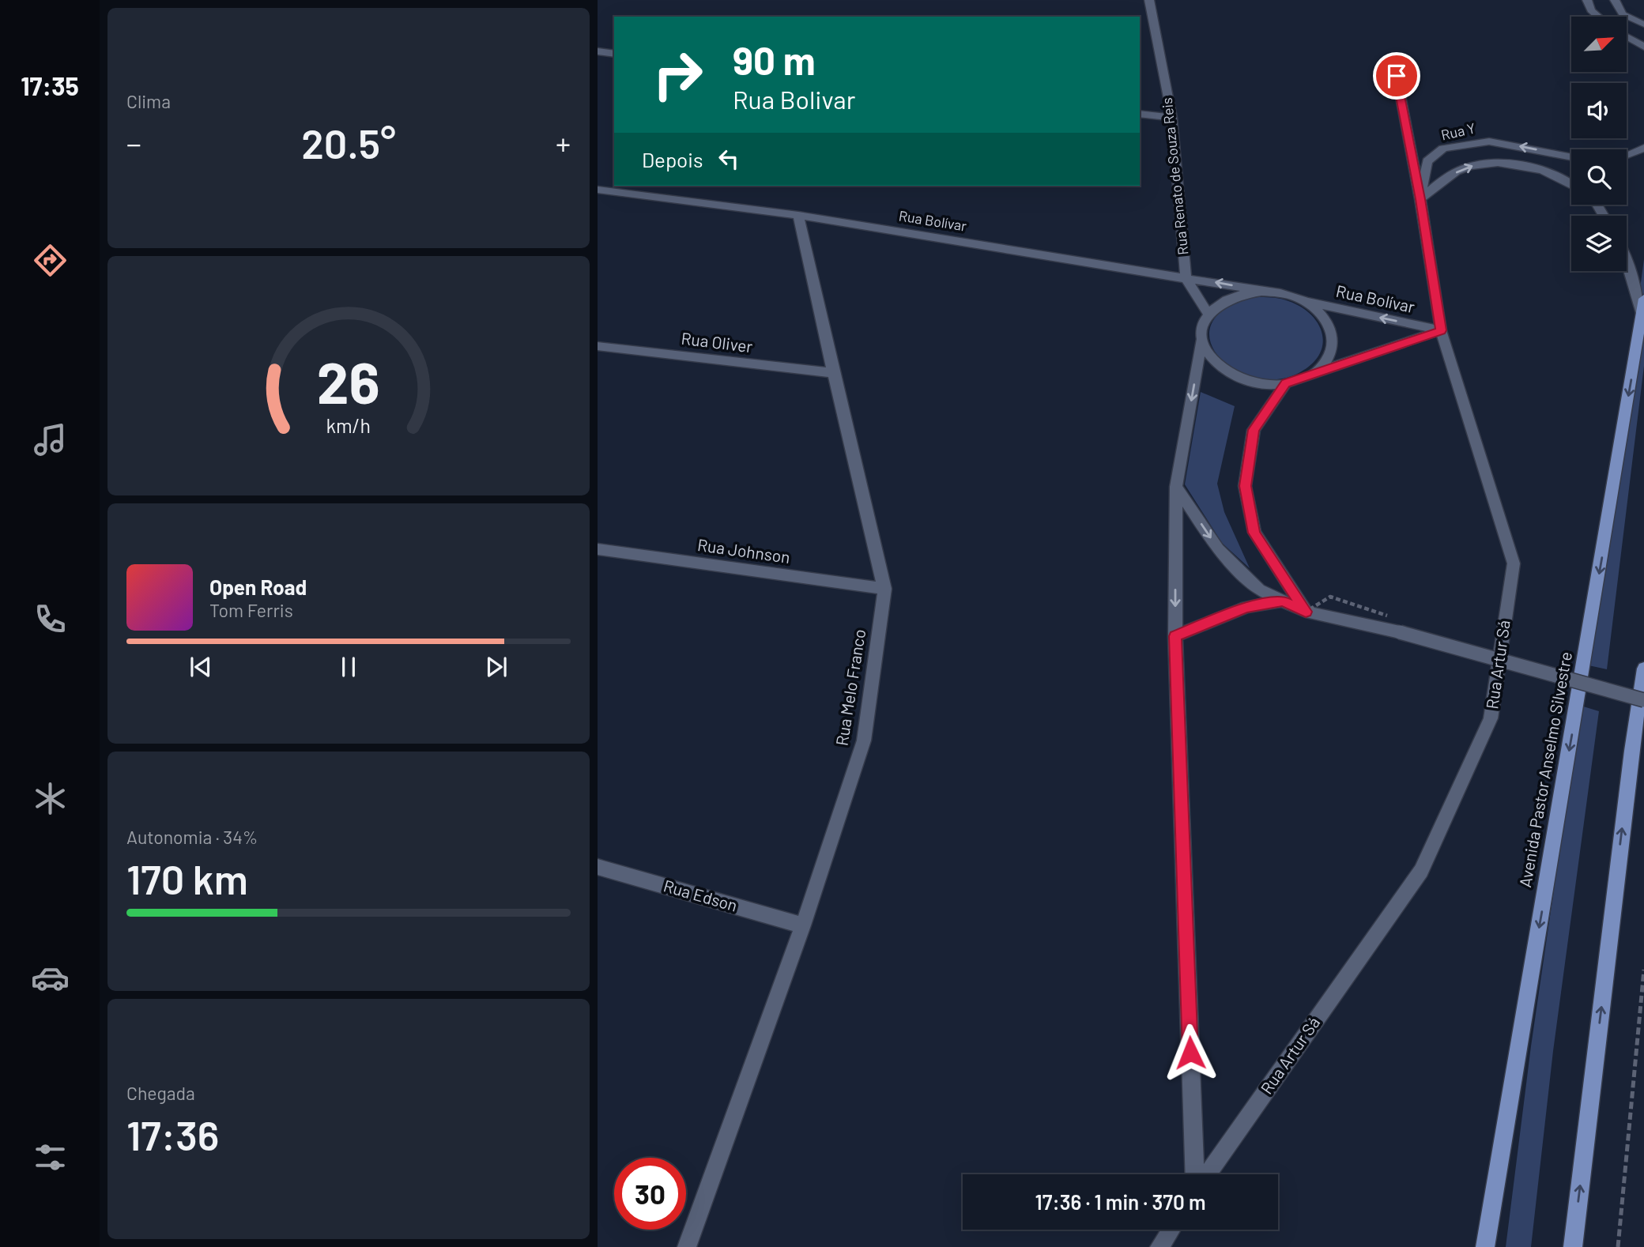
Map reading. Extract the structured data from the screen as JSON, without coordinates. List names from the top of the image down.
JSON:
{
  "streets": {
    "main road": ["Avenida Pastor Anselmo Silvestre"],
    "street": [
      "Rua Y",
      "Rua Renato de Souza Reis",
      "Rua Bolívar",
      "Rua Oliver",
      "Rua Johnson",
      "Rua Artur Sá",
      "Rua Melo Franco",
      "Rua Edson"
    ]
  },
  "crossings": [
    ["Rua Y", "Rua Artur Sá"],
    ["Rua Renato de Souza Reis", "Rua Bolívar"],
    ["Rua Bolívar", "Rua Artur Sá"],
    ["Rua Bolívar", "Rua Melo Franco"],
    ["Rua Oliver", "Rua Melo Franco"],
    ["Rua Johnson", "Rua Melo Franco"],
    ["Rua Melo Franco", "Rua Edson"]
  ],
  "north": "top right",
  "page": {
    "tabs": "17:35",
    "tile": [
      "Clima",
      ["Autonomia · 34%", "170 km"],
      ["Chegada", "17:36"]
    ],
    "turn": ["90 m", "Rua Bolivar"],
    "heat": ["−", "20.5°", "+"],
    "then": "Depois",
    "song": ["Open Road", "Tom Ferris"],
    "limit": "30",
    "trip": "17:36 · 1 min · 370 m",
    "gauge": ["26", "km/h"]
  }
}
